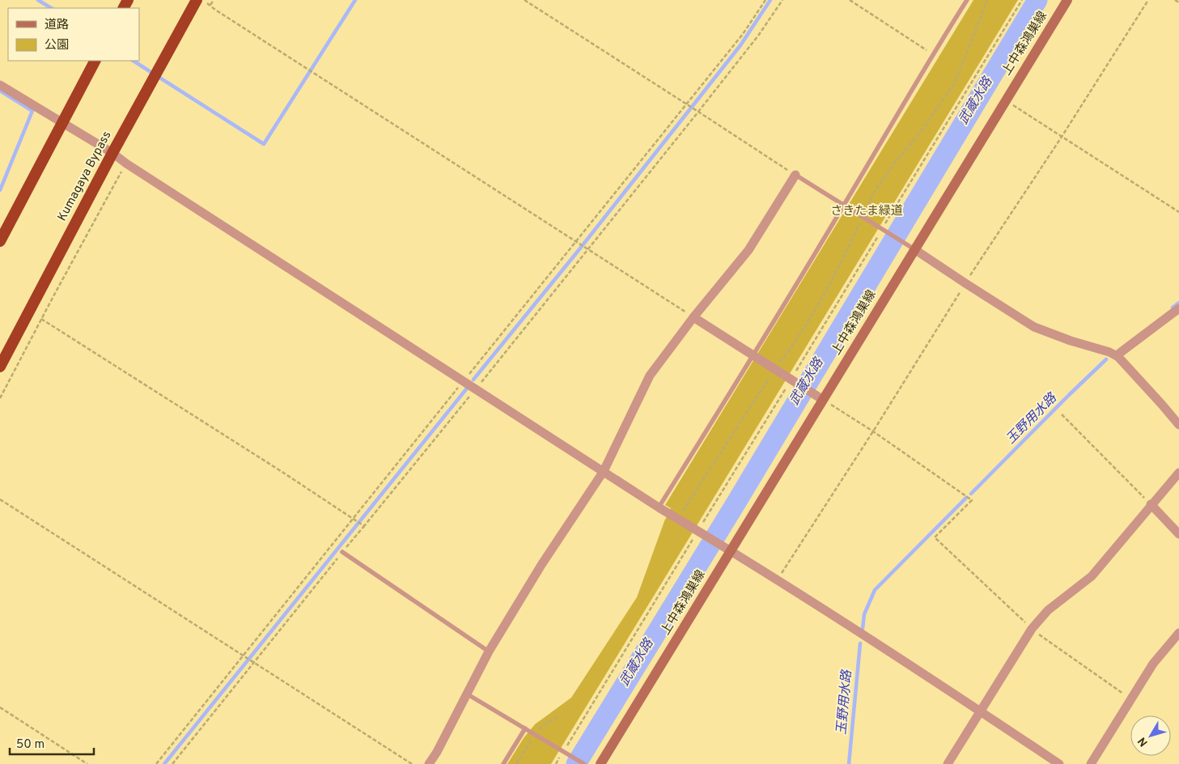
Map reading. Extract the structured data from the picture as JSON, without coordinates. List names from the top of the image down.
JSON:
{
  "streets": {
    "highway": ["Kumagaya Bypass"],
    "main road": ["上中森鴻巣線"]
  },
  "water": ["武蔵水路", "玉野用水路"],
  "parks": ["さきたま緑道"],
  "legend": ["道路", "公園"],
  "scale_bar": "50 m",
  "north": "bottom left"
}
